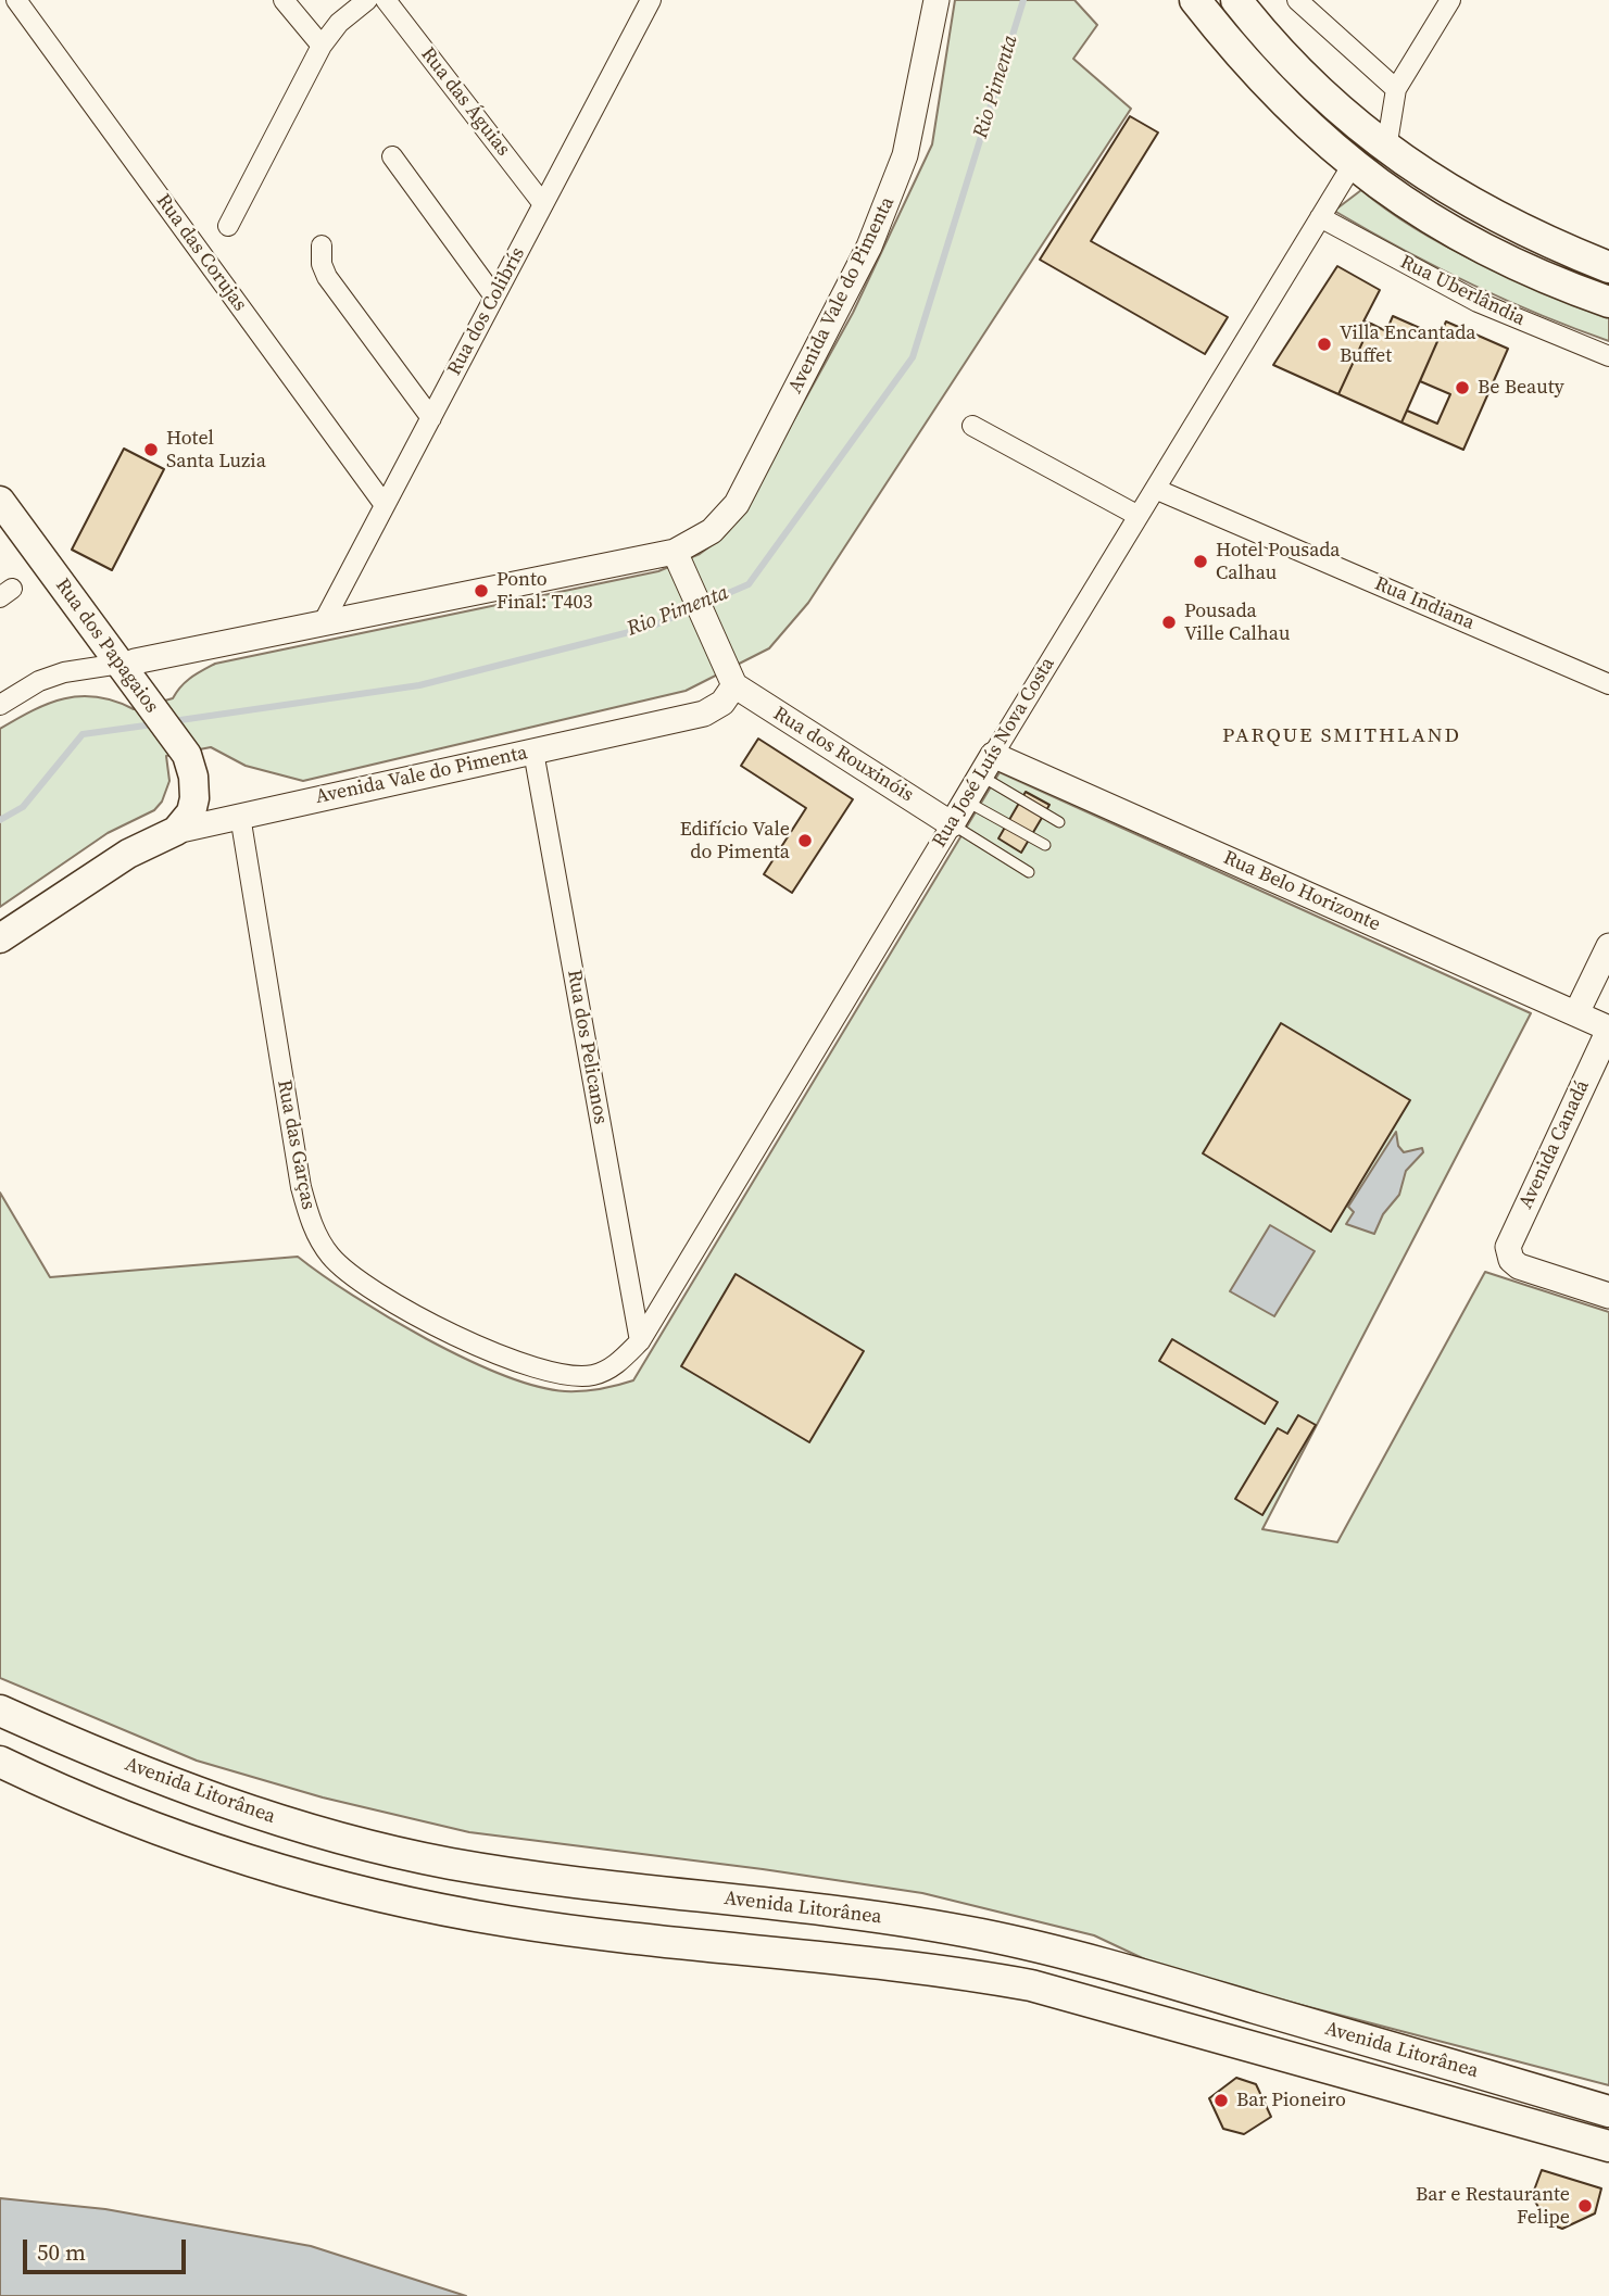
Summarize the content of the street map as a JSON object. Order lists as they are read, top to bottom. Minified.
{"streets":{"main road":["Rua dos Papagaios","Avenida Litorânea"],"street":["Rua das Águias","Rua das Corujas","Rua Uberlândia","Avenida Vale do Pimenta","Rua dos Colibrís","Rua Indiana","Rua José Luís Nova Costa","Rua dos Rouxinóis","Rua Belo Horizonte","Rua dos Pelicanos","Rua das Garças","Avenida Canadá"]},"crossings":[["Rua das Águias","Rua dos Colibrís"],["Rua das Corujas","Rua dos Colibrís"],["Rua Uberlândia","Rua José Luís Nova Costa"],["Avenida Vale do Pimenta","Rua dos Colibrís"],["Avenida Vale do Pimenta","Rua dos Papagaios"],["Avenida Vale do Pimenta","Rua dos Rouxinóis"],["Avenida Vale do Pimenta","Rua dos Pelicanos"],["Avenida Vale do Pimenta","Rua das Garças"],["Rua Indiana","Rua José Luís Nova Costa"],["Rua José Luís Nova Costa","Rua dos Rouxinóis"],["Rua José Luís Nova Costa","Rua Belo Horizonte"],["Rua José Luís Nova Costa","Rua dos Pelicanos"],["Rua José Luís Nova Costa","Rua das Garças"],["Rua Belo Horizonte","Avenida Canadá"],["Rua dos Pelicanos","Rua das Garças"]],"districts":["PARQUE SMITHLAND"],"water":["Rio Pimenta"],"places":["Villa Encantada Buffet","Be Beauty","Hotel Santa Luzia","Hotel Pousada Calhau","Ponto Final: T403","Pousada Ville Calhau","Edifício Vale do Pimenta","Bar Pioneiro","Bar e Restaurante Felipe"],"scale_bar":"50 m"}
